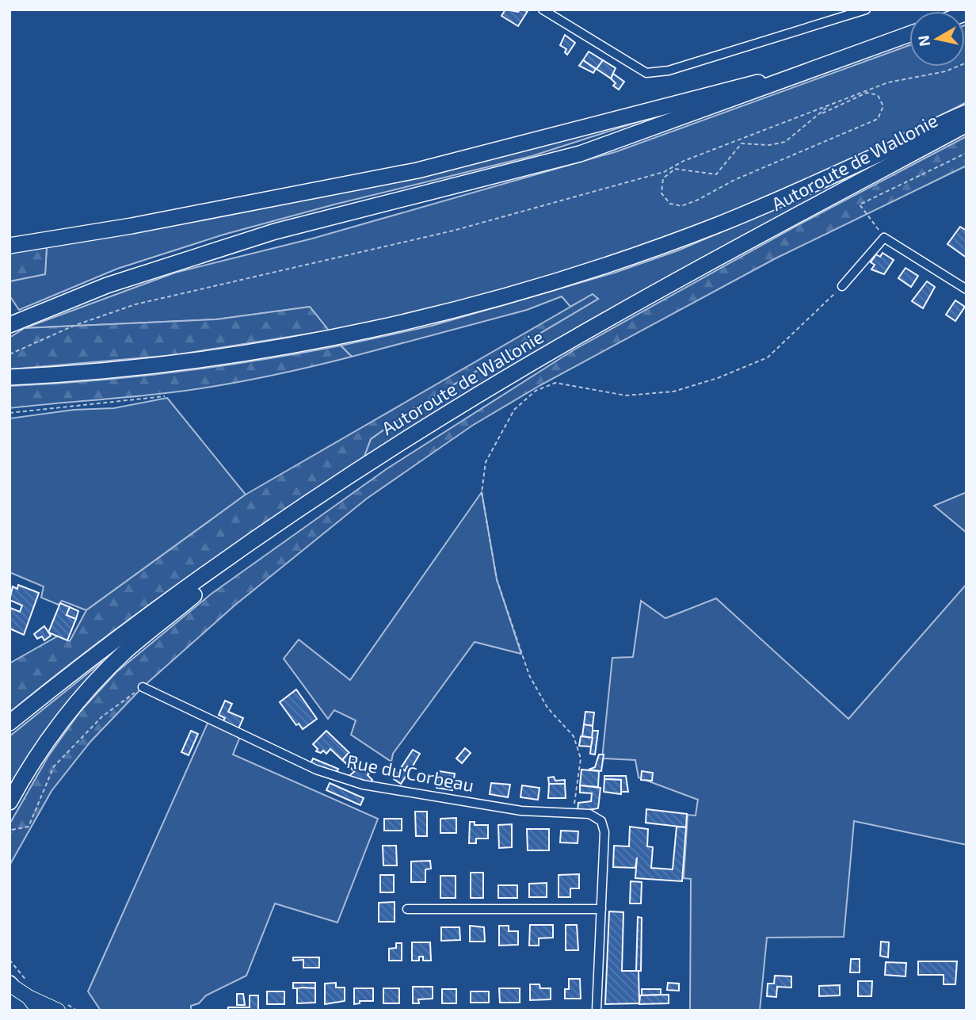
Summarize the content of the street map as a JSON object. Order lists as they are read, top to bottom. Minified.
{"streets":{"highway":["Autoroute de Wallonie"],"street":["Rue du Corbeau"]},"north":"left"}
